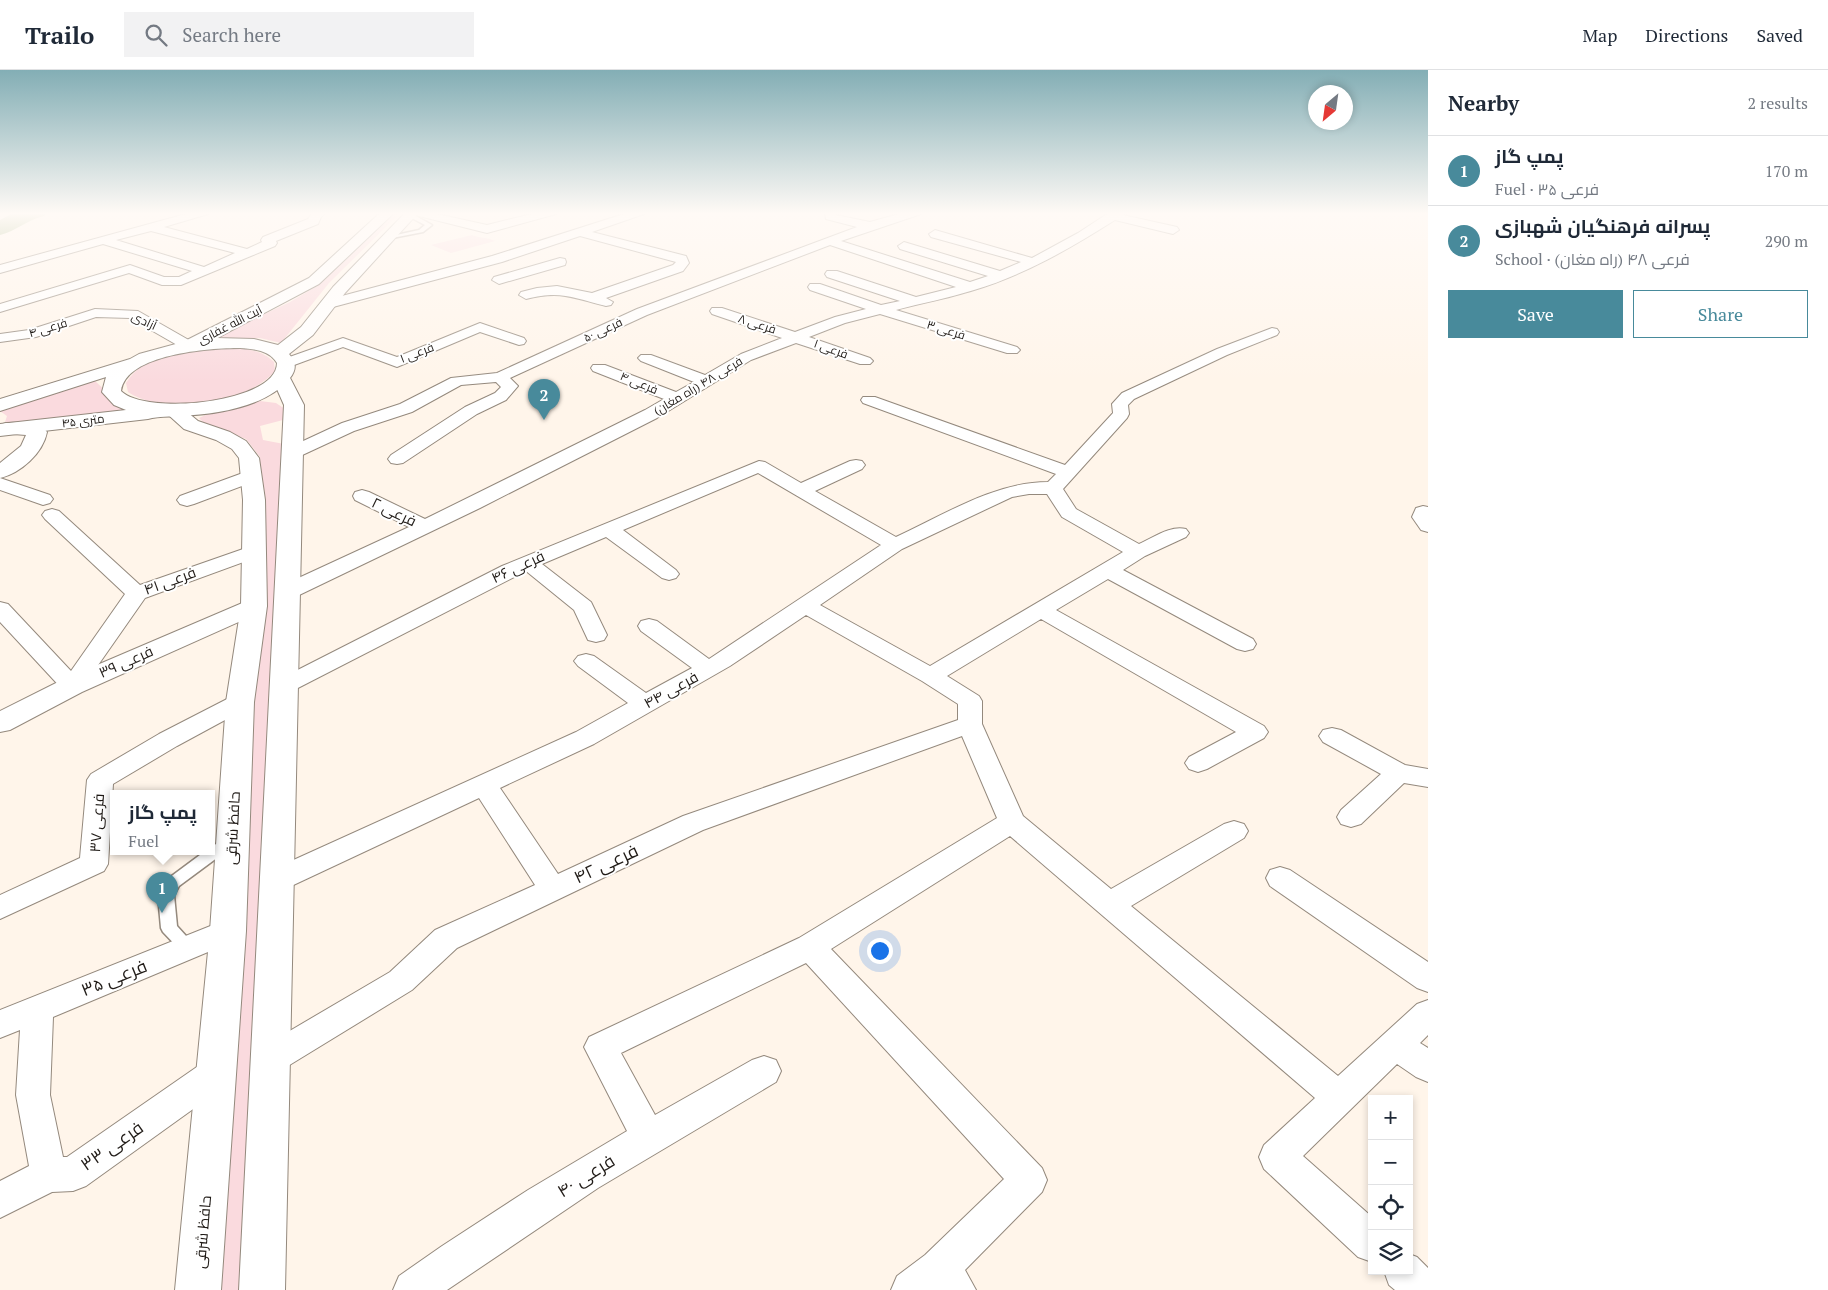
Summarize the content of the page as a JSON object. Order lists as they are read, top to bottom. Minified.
{"streets":{"main road":["آیت الله غفاری","۴۵ متری","فرعی ۳۹","حافظ شرقی"],"street":["آزادی","فرعی ۸","فرعی ۴","فرعی ۵۰","فرعی ۳","فرعی ۱","فرعی ۴۸ (راه مغان)","فرعی ۲","فرعی ۴۶","فرعی ۴۱","فرعی ۴۴","فرعی ۳۷","فرعی ۴۲","فرعی ۳۵","فرعی ۳۳","فرعی ۴۰"]},"crossings":[["آزادی","آیت الله غفاری"],["آزادی","فرعی ۴"],["فرعی ۸","فرعی ۱"],["فرعی ۸","فرعی ۴۸ (راه مغان)"],["فرعی ۴","فرعی ۴۸ (راه مغان)"],["فرعی ۳","فرعی ۴۸ (راه مغان)"],["فرعی ۱","فرعی ۴۸ (راه مغان)"],["فرعی ۴۸ (راه مغان)","فرعی ۲"],["۴۵ متری","حافظ شرقی"],["فرعی ۴۱","فرعی ۳۹"],["فرعی ۴۱","حافظ شرقی"],["فرعی ۳۹","حافظ شرقی"],["فرعی ۳۷","حافظ شرقی"],["حافظ شرقی","فرعی ۳۵"],["حافظ شرقی","فرعی ۳۳"]],"north":"bottom left","page":{"header":"Trailo","search":"Search here","nav":["Map","Directions","Saved"],"heading":["Nearby","2 results"],"list":[{"mark":"1","name":"پمپ گاز","note":"Fuel · فرعی ۳۵","value":"170 m"},{"mark":"2","name":"پسرانه فرهنگیان شهبازی","note":"School · فرعی ۴۸ (راه مغان)","value":"290 m"}],"buttons":["Save","Share"],"pins":["2","1"],"popup":["پمپ گاز","Fuel"],"map_buttons":["+","−"]}}
